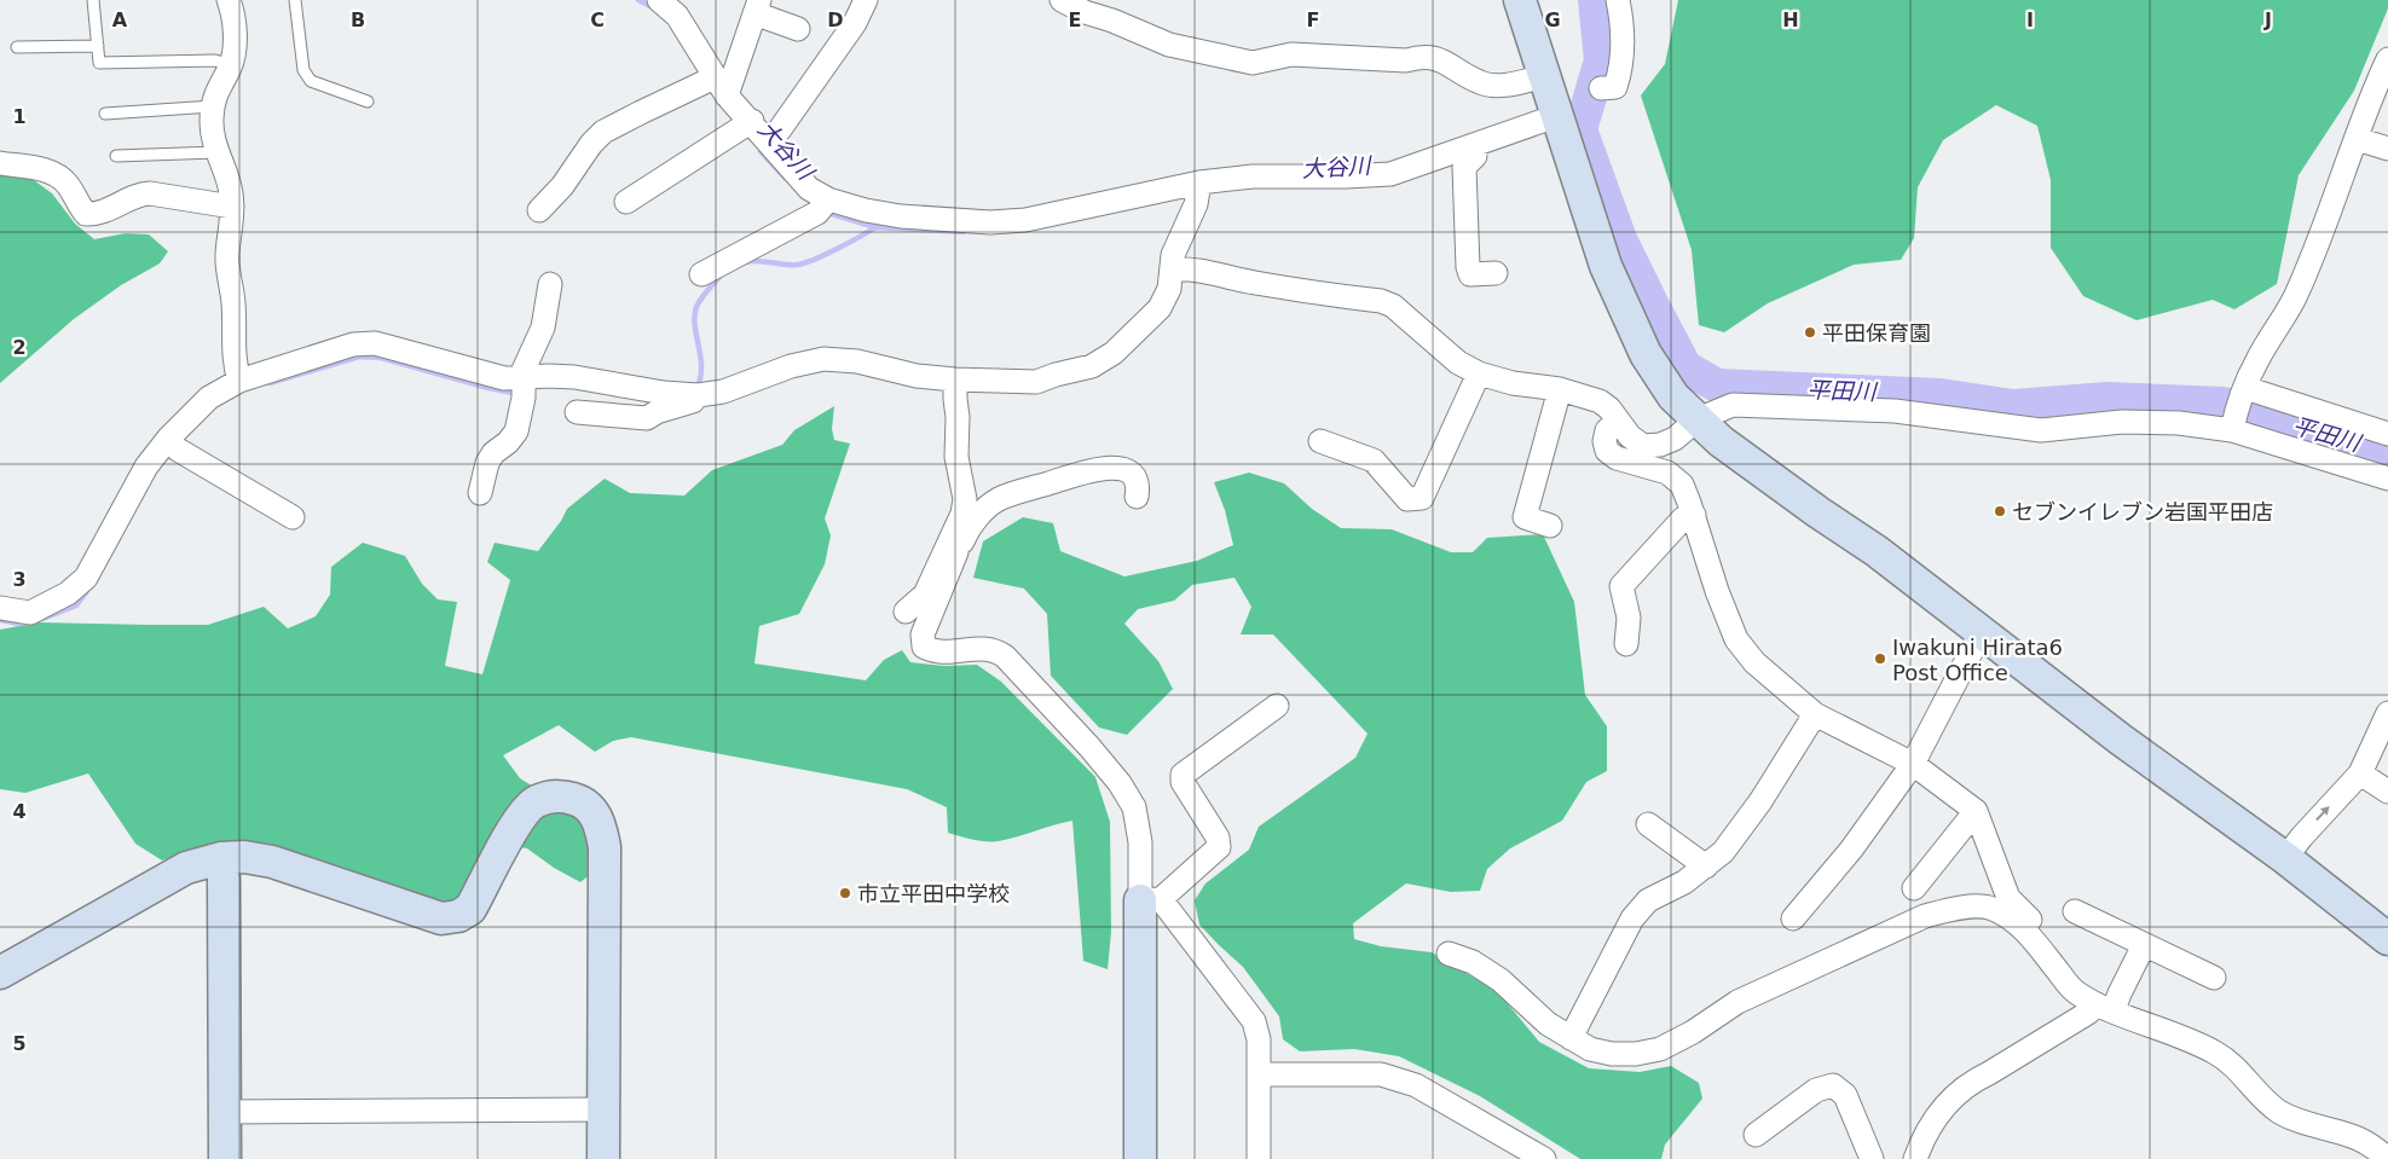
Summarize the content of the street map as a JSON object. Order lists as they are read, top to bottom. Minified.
{"water":["大谷川","平田川"],"places":["平田保育園","セブンイレブン岩国平田店","Iwakuni Hirata6 Post Office","市立平田中学校"],"grid":{"columns":["A","B","C","D","E","F","G","H","I","J"],"rows":["1","2","3","4","5"]}}
